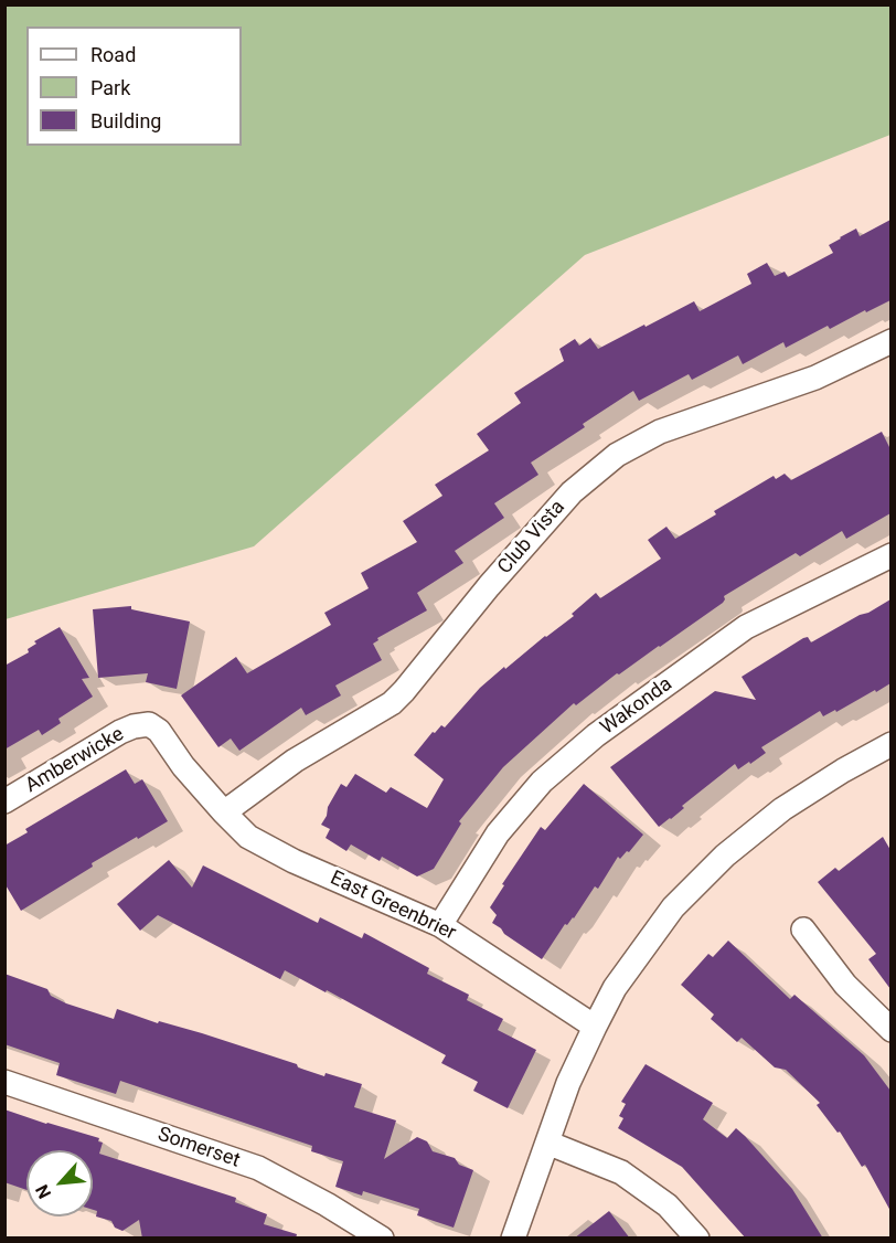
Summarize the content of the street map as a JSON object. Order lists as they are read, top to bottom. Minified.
{"streets":{"street":["Club Vista","Wakonda","Amberwicke","East Greenbrier","Somerset"]},"crossings":[["Club Vista","Amberwicke"],["Club Vista","East Greenbrier"],["Wakonda","East Greenbrier"],["Amberwicke","East Greenbrier"]],"legend":["Road","Park","Building"],"north":"bottom left"}
